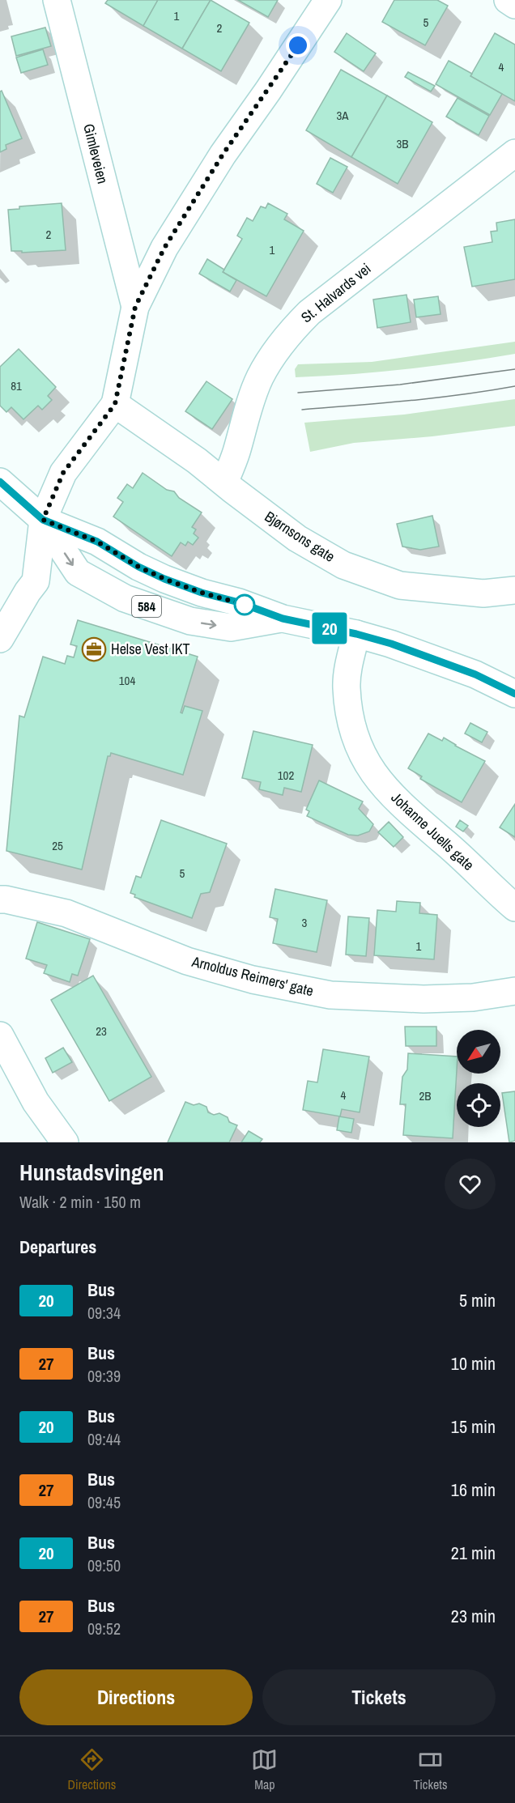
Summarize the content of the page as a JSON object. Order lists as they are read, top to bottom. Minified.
{"streets":{"street":["Gimleveien","St. Halvards vei","Bjørnsons gate","584","Johanne Juells gate","Arnoldus Reimers' gate"]},"crossings":[["St. Halvards vei","Bjørnsons gate"],["584","Johanne Juells gate"]],"places":{"office":["Helse Vest IKT"]},"lines":["bus line 20"],"house_numbers":["1","5","2","4","3A","3B","2","1","81","104","102","25","5","3","1","23","4","2B"],"north":"bottom left","page":{"on_map":"20","heading":[["Hunstadsvingen","Walk · 2 min · 150 m"],"Departures"],"list":[{"mark":"20","name":"Bus","note":"09:34","value":"5 min"},{"mark":"27","name":"Bus","note":"09:39","value":"10 min"},{"mark":"20","name":"Bus","note":"09:44","value":"15 min"},{"mark":"27","name":"Bus","note":"09:45","value":"16 min"},{"mark":"20","name":"Bus","note":"09:50","value":"21 min"},{"mark":"27","name":"Bus","note":"09:52","value":"23 min"}],"buttons":["Directions","Tickets"],"tabs":["Directions","Map","Tickets"]}}
